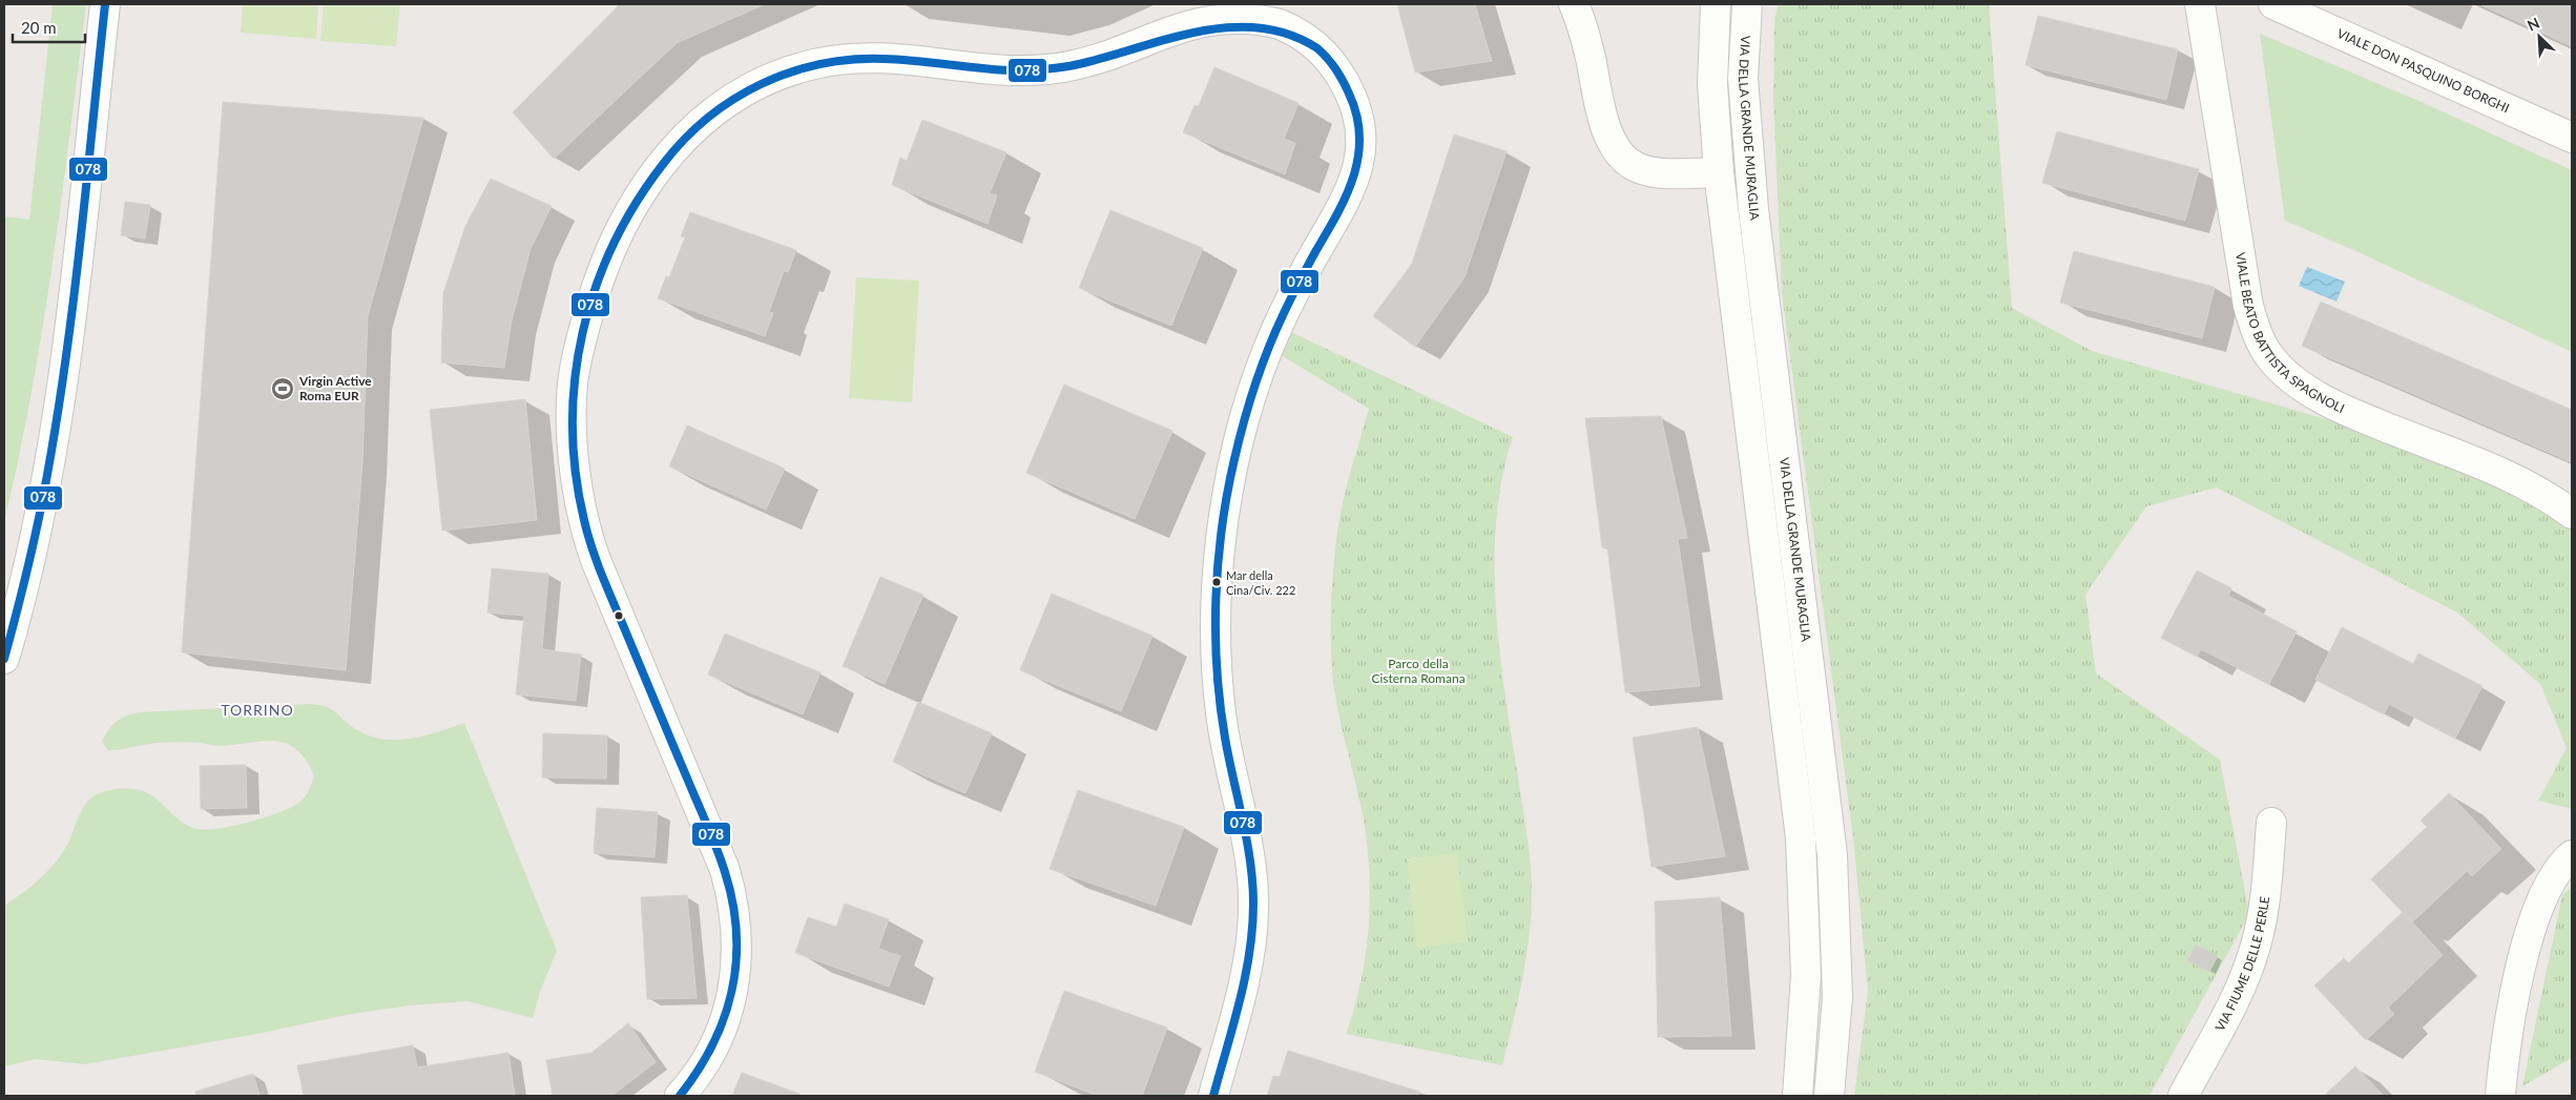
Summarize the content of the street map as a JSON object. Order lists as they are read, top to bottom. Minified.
{"streets":{"street":["VIALE DON PASQUINO BORGHI","VIA DELLA GRANDE MURAGLIA","VIALE BEATO BATTISTA SPAGNOLI","VIA FIUME DELLE PERLE"]},"districts":["TORRINO"],"parks":["Parco della Cisterna Romana"],"places":{"sports":["Virgin Active Roma EUR"],"other":["Mar della Cina/Civ. 222"]},"lines":["transit line 078"],"scale_bar":"20 m","north":"top left"}
